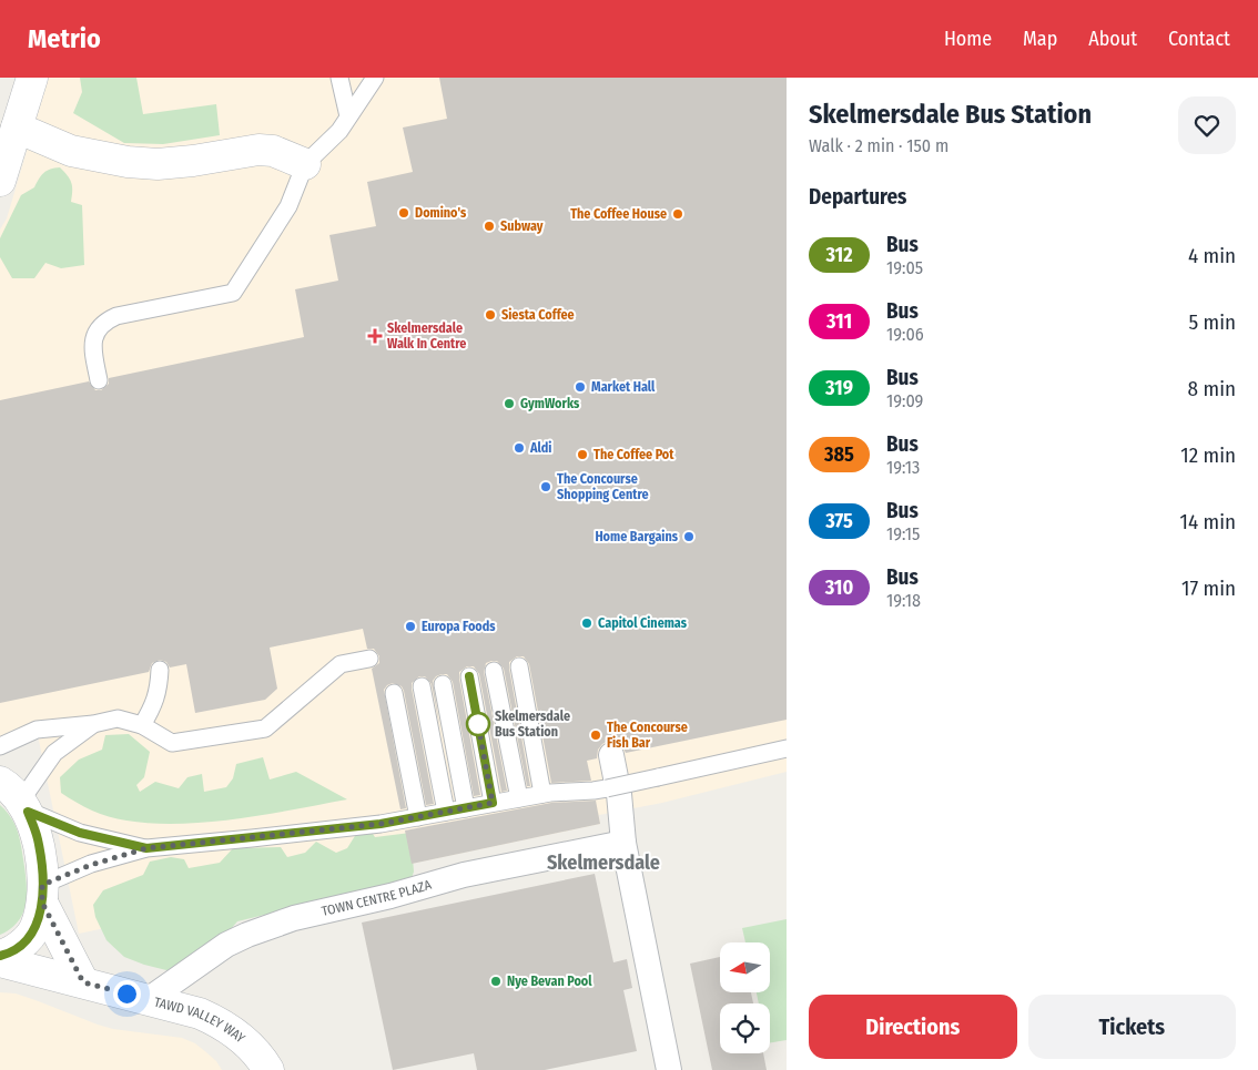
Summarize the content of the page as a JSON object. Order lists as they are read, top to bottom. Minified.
{"streets":{"street":["TOWN CENTRE PLAZA","TAWD VALLEY WAY"]},"crossings":[["TOWN CENTRE PLAZA","TAWD VALLEY WAY"]],"districts":["Skelmersdale"],"places":{"other":["Domino's","The Coffee House","Subway","Siesta Coffee","Market Hall","GymWorks","Aldi","The Coffee Pot","The Concourse Shopping Centre","Home Bargains","Capitol Cinemas","Europa Foods","Skelmersdale Bus Station","The Concourse Fish Bar","Nye Bevan Pool"],"health":["Skelmersdale Walk In Centre"]},"lines":["bus line 312"],"north":"left","page":{"header":"Metrio","nav":["Home","Map","About","Contact"],"heading":[["Skelmersdale Bus Station","Walk · 2 min · 150 m"],"Departures"],"list":[{"mark":"312","name":"Bus","note":"19:05","value":"4 min"},{"mark":"311","name":"Bus","note":"19:06","value":"5 min"},{"mark":"319","name":"Bus","note":"19:09","value":"8 min"},{"mark":"385","name":"Bus","note":"19:13","value":"12 min"},{"mark":"375","name":"Bus","note":"19:15","value":"14 min"},{"mark":"310","name":"Bus","note":"19:18","value":"17 min"}],"buttons":["Directions","Tickets"]}}
